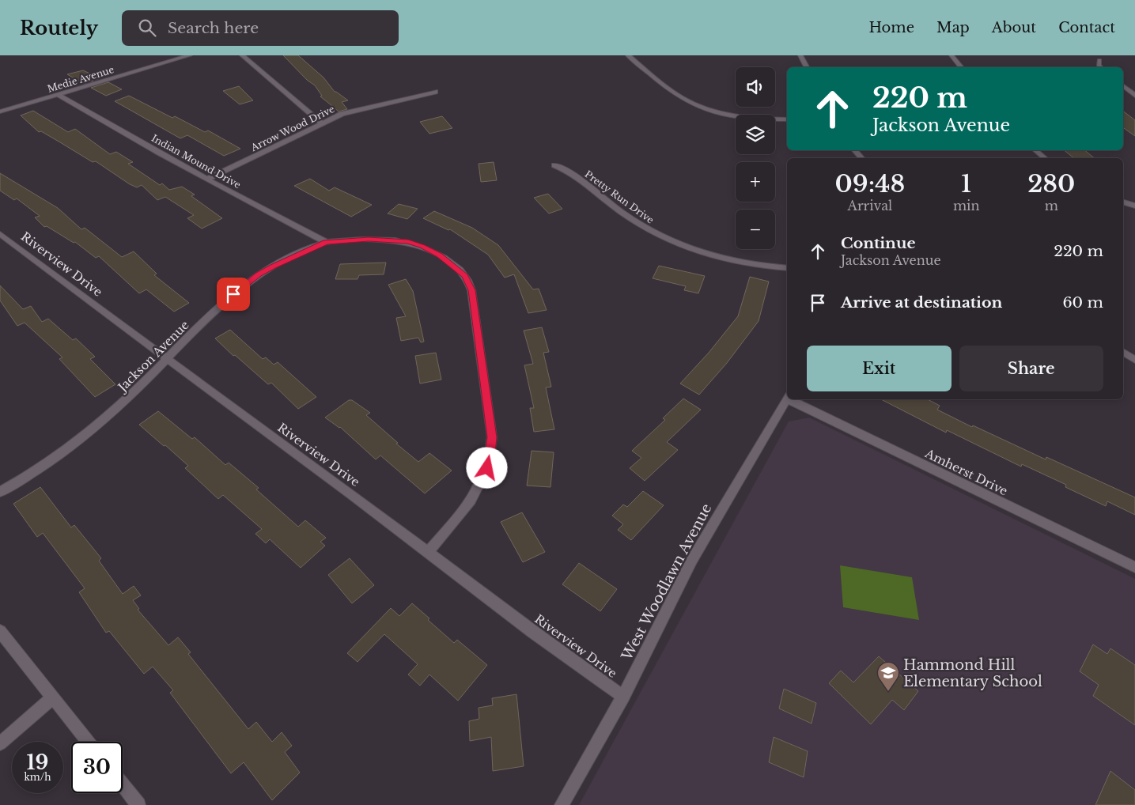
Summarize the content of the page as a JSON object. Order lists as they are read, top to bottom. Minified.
{"streets":{"street":["Medie Avenue","Arrow Wood Drive","Indian Mound Drive","Pretty Run Drive","Riverview Drive","Jackson Avenue","Amherst Drive","West Woodlawn Avenue"]},"crossings":[["Medie Avenue","Indian Mound Drive"],["Arrow Wood Drive","Indian Mound Drive"],["Indian Mound Drive","Jackson Avenue"],["Riverview Drive","Jackson Avenue"],["Riverview Drive","West Woodlawn Avenue"]],"places":{"school or university":["Hammond Hill Elementary School"]},"page":{"header":"Routely","search":"Search here","nav":["Home","Map","About","Contact"],"map_buttons":["+","−"],"turn":["220 m","Jackson Avenue"],"eta":["09:48","Arrival","1","min","280","m"],"list":[{"name":"Continue","note":"Jackson Avenue","value":"220 m"},{"name":"Arrive at destination","value":"60 m"}],"buttons":["Exit","Share"],"speed":"19 km/h","limit":"30"}}
